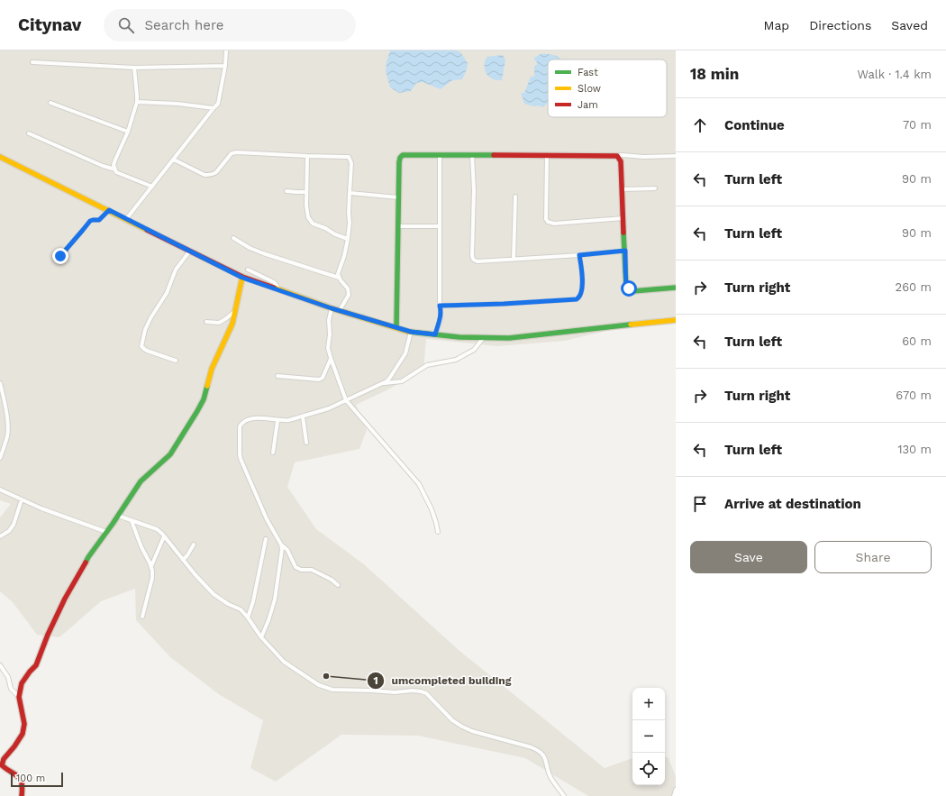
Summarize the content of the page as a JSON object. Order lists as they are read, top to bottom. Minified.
{"places":["umcompleted building"],"legend":["Fast","Slow","Jam"],"scale_bar":"100 m","page":{"header":"Citynav","search":"Search here","nav":["Map","Directions","Saved"],"heading":["18 min","Walk · 1.4 km"],"list":[["Continue","70 m"],["Turn left","90 m"],["Turn left","90 m"],["Turn right","260 m"],["Turn left","60 m"],["Turn right","670 m"],["Turn left","130 m"],"Arrive at destination"],"buttons":["Save","Share"],"map_buttons":["+","−"],"scale":"100 m"}}
